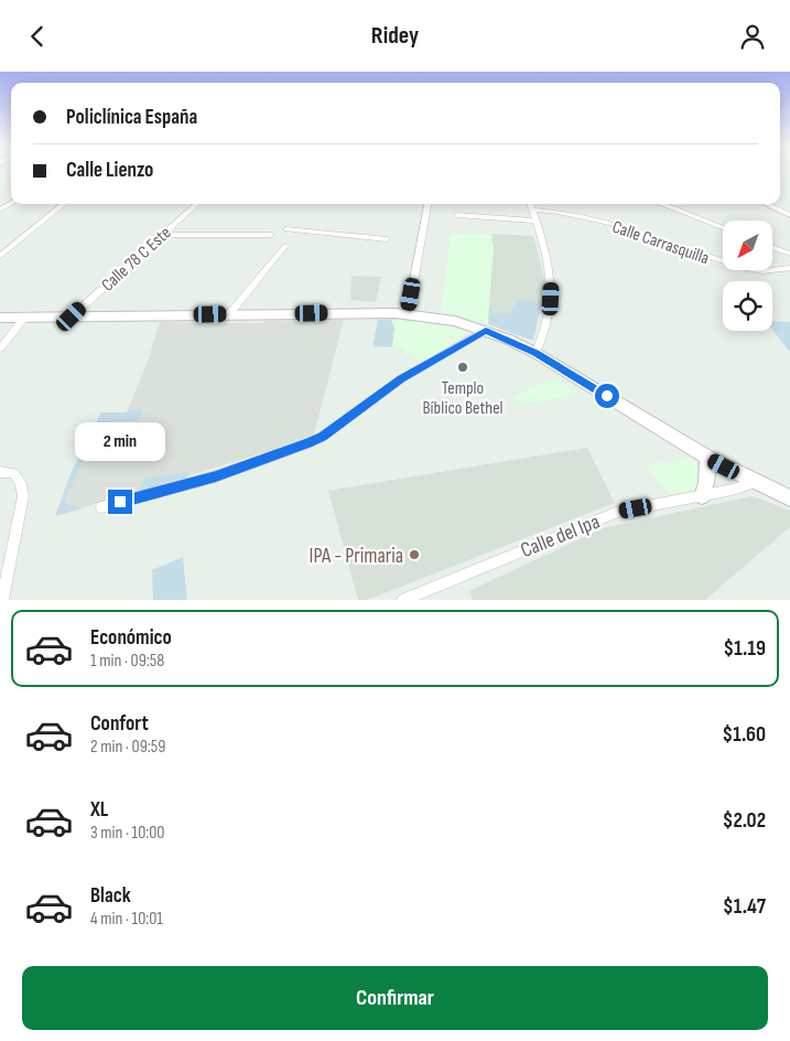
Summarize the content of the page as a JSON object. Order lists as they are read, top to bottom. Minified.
{"streets":{"street":["Calle Carrasquilla","Calle 78 C Este","Calle del Ipa"]},"places":["Templo Bíblico Bethel","IPA - Primaria"],"north":"bottom left","page":{"header":"Ridey","banner":["Policlínica España","Calle Lienzo"],"bubble":"2 min","list":[{"name":"Económico","note":"1 min · 09:58","value":"$1.19"},{"name":"Confort","note":"2 min · 09:59","value":"$1.60"},{"name":"XL","note":"3 min · 10:00","value":"$2.02"},{"name":"Black","note":"4 min · 10:01","value":"$1.47"}],"buttons":"Confirmar"}}
